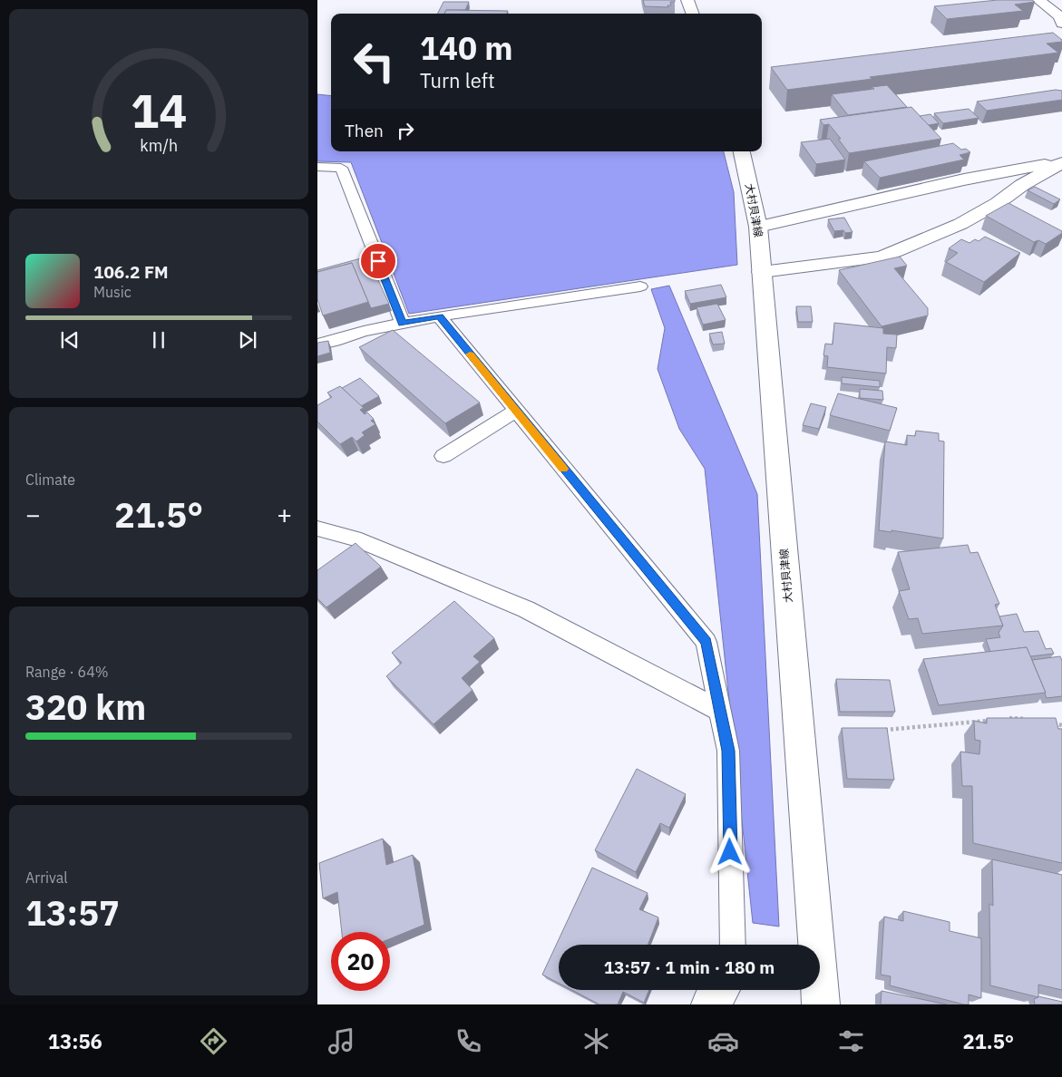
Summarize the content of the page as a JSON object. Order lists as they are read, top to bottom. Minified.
{"streets":{"main road":["大村貝津線"]},"page":{"turn":["140 m","Turn left"],"then":"Then","song":["106.2 FM","Music"],"tile":["Climate",["Range · 64%","320 km"],["Arrival","13:57"]],"heat":["−","21.5°","+"],"limit":"20","trip":"13:57 · 1 min · 180 m","tabs":["13:56","21.5°"],"gauge":["14","km/h"]}}
